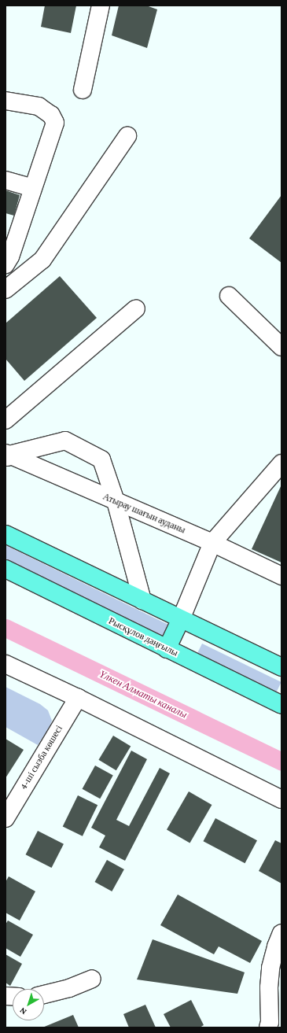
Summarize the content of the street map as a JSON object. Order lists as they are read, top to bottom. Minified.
{"streets":{"main road":["Рысқұлов даңғылы"],"street":["Атырау шағын ауданы","4-ші сызба көшесі"]},"water":["Үлкен Алматы каналы"],"north":"bottom left"}
